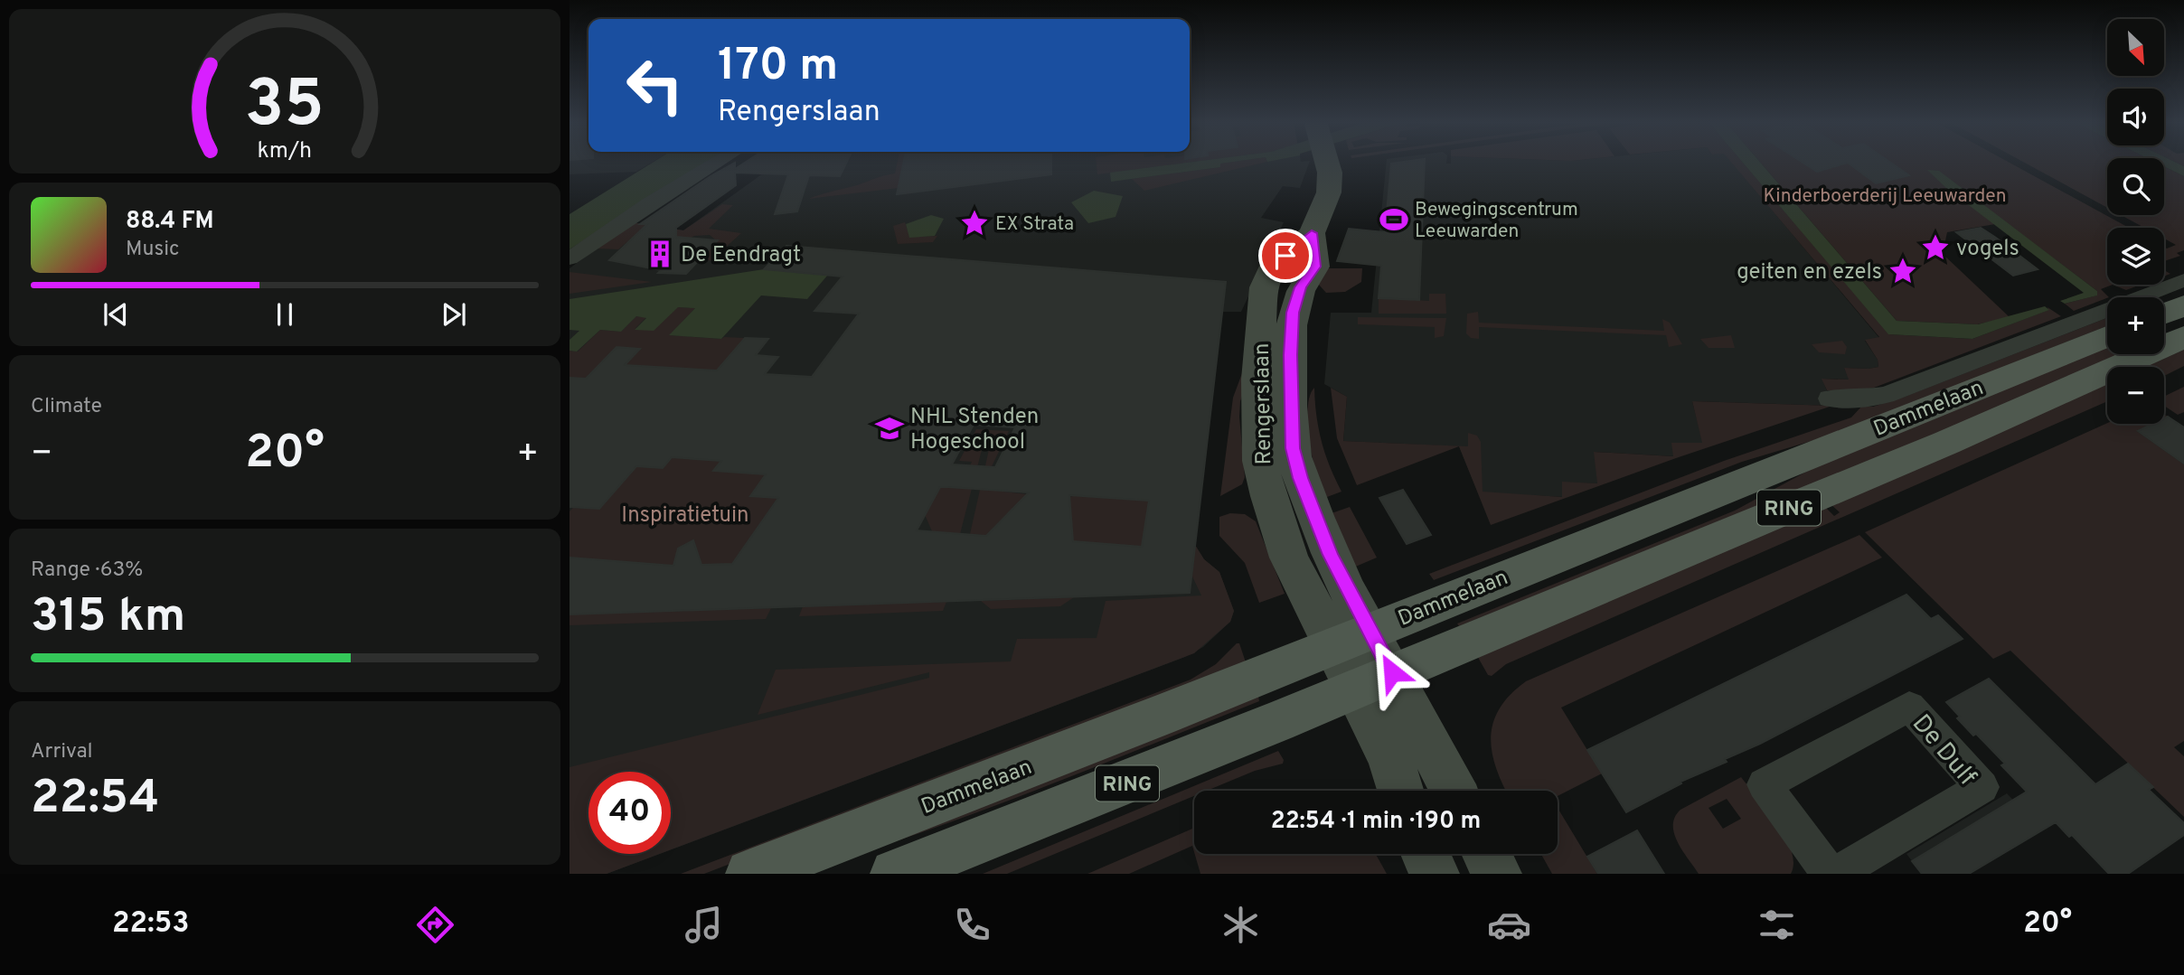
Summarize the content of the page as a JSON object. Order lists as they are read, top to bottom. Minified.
{"streets":{"main road":["Dammelaan","RING"],"street":["Rengerslaan","De Dulf"]},"crossings":[["Rengerslaan","Dammelaan"]],"parks":["Kinderboerderij Leeuwarden","Inspiratietuin"],"places":{"sports":["Bewegingscentrum Leeuwarden"],"place":["EX Strata","vogels","geiten en ezels"],"building":["De Eendragt"],"school or university":["NHL Stenden Hogeschool"]},"north":"bottom right","page":{"map_buttons":["+","−"],"turn":["170 m","Rengerslaan"],"song":["88.4 FM","Music"],"tile":["Climate",["Range · 63%","315 km"],["Arrival","22:54"]],"heat":["−","20°","+"],"limit":"40","trip":"22:54 · 1 min · 190 m","tabs":["22:53","20°"],"gauge":["35","km/h"]}}
